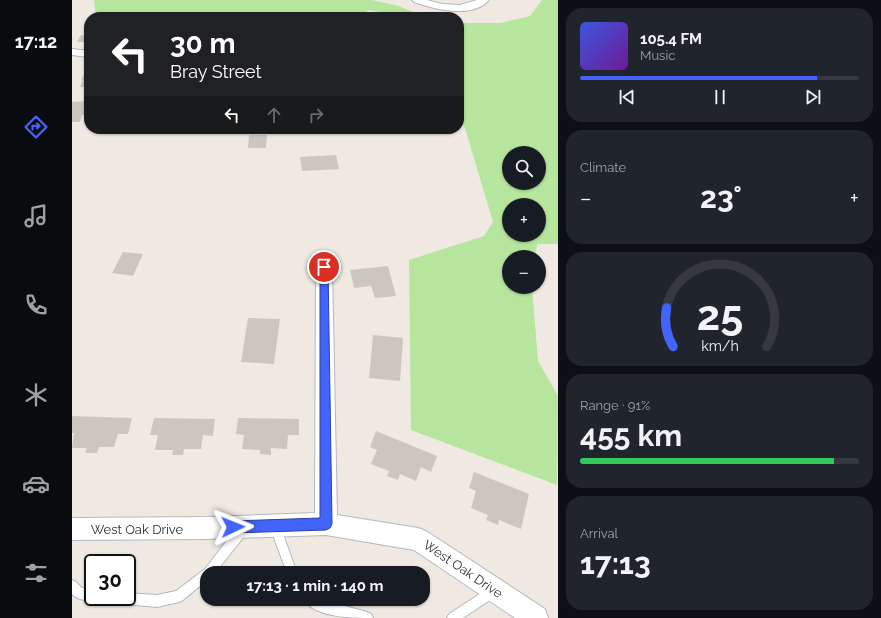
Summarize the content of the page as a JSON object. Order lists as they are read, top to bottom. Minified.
{"streets":{"street":["West Oak Drive"]},"page":{"tabs":"17:12","turn":["30 m","Bray Street"],"song":["105.4 FM","Music"],"tile":["Climate",["Range · 91%","455 km"],["Arrival","17:13"]],"map_buttons":["+","−"],"heat":["−","23°","+"],"limit":"30","trip":"17:13 · 1 min · 140 m","gauge":["25","km/h"]}}
